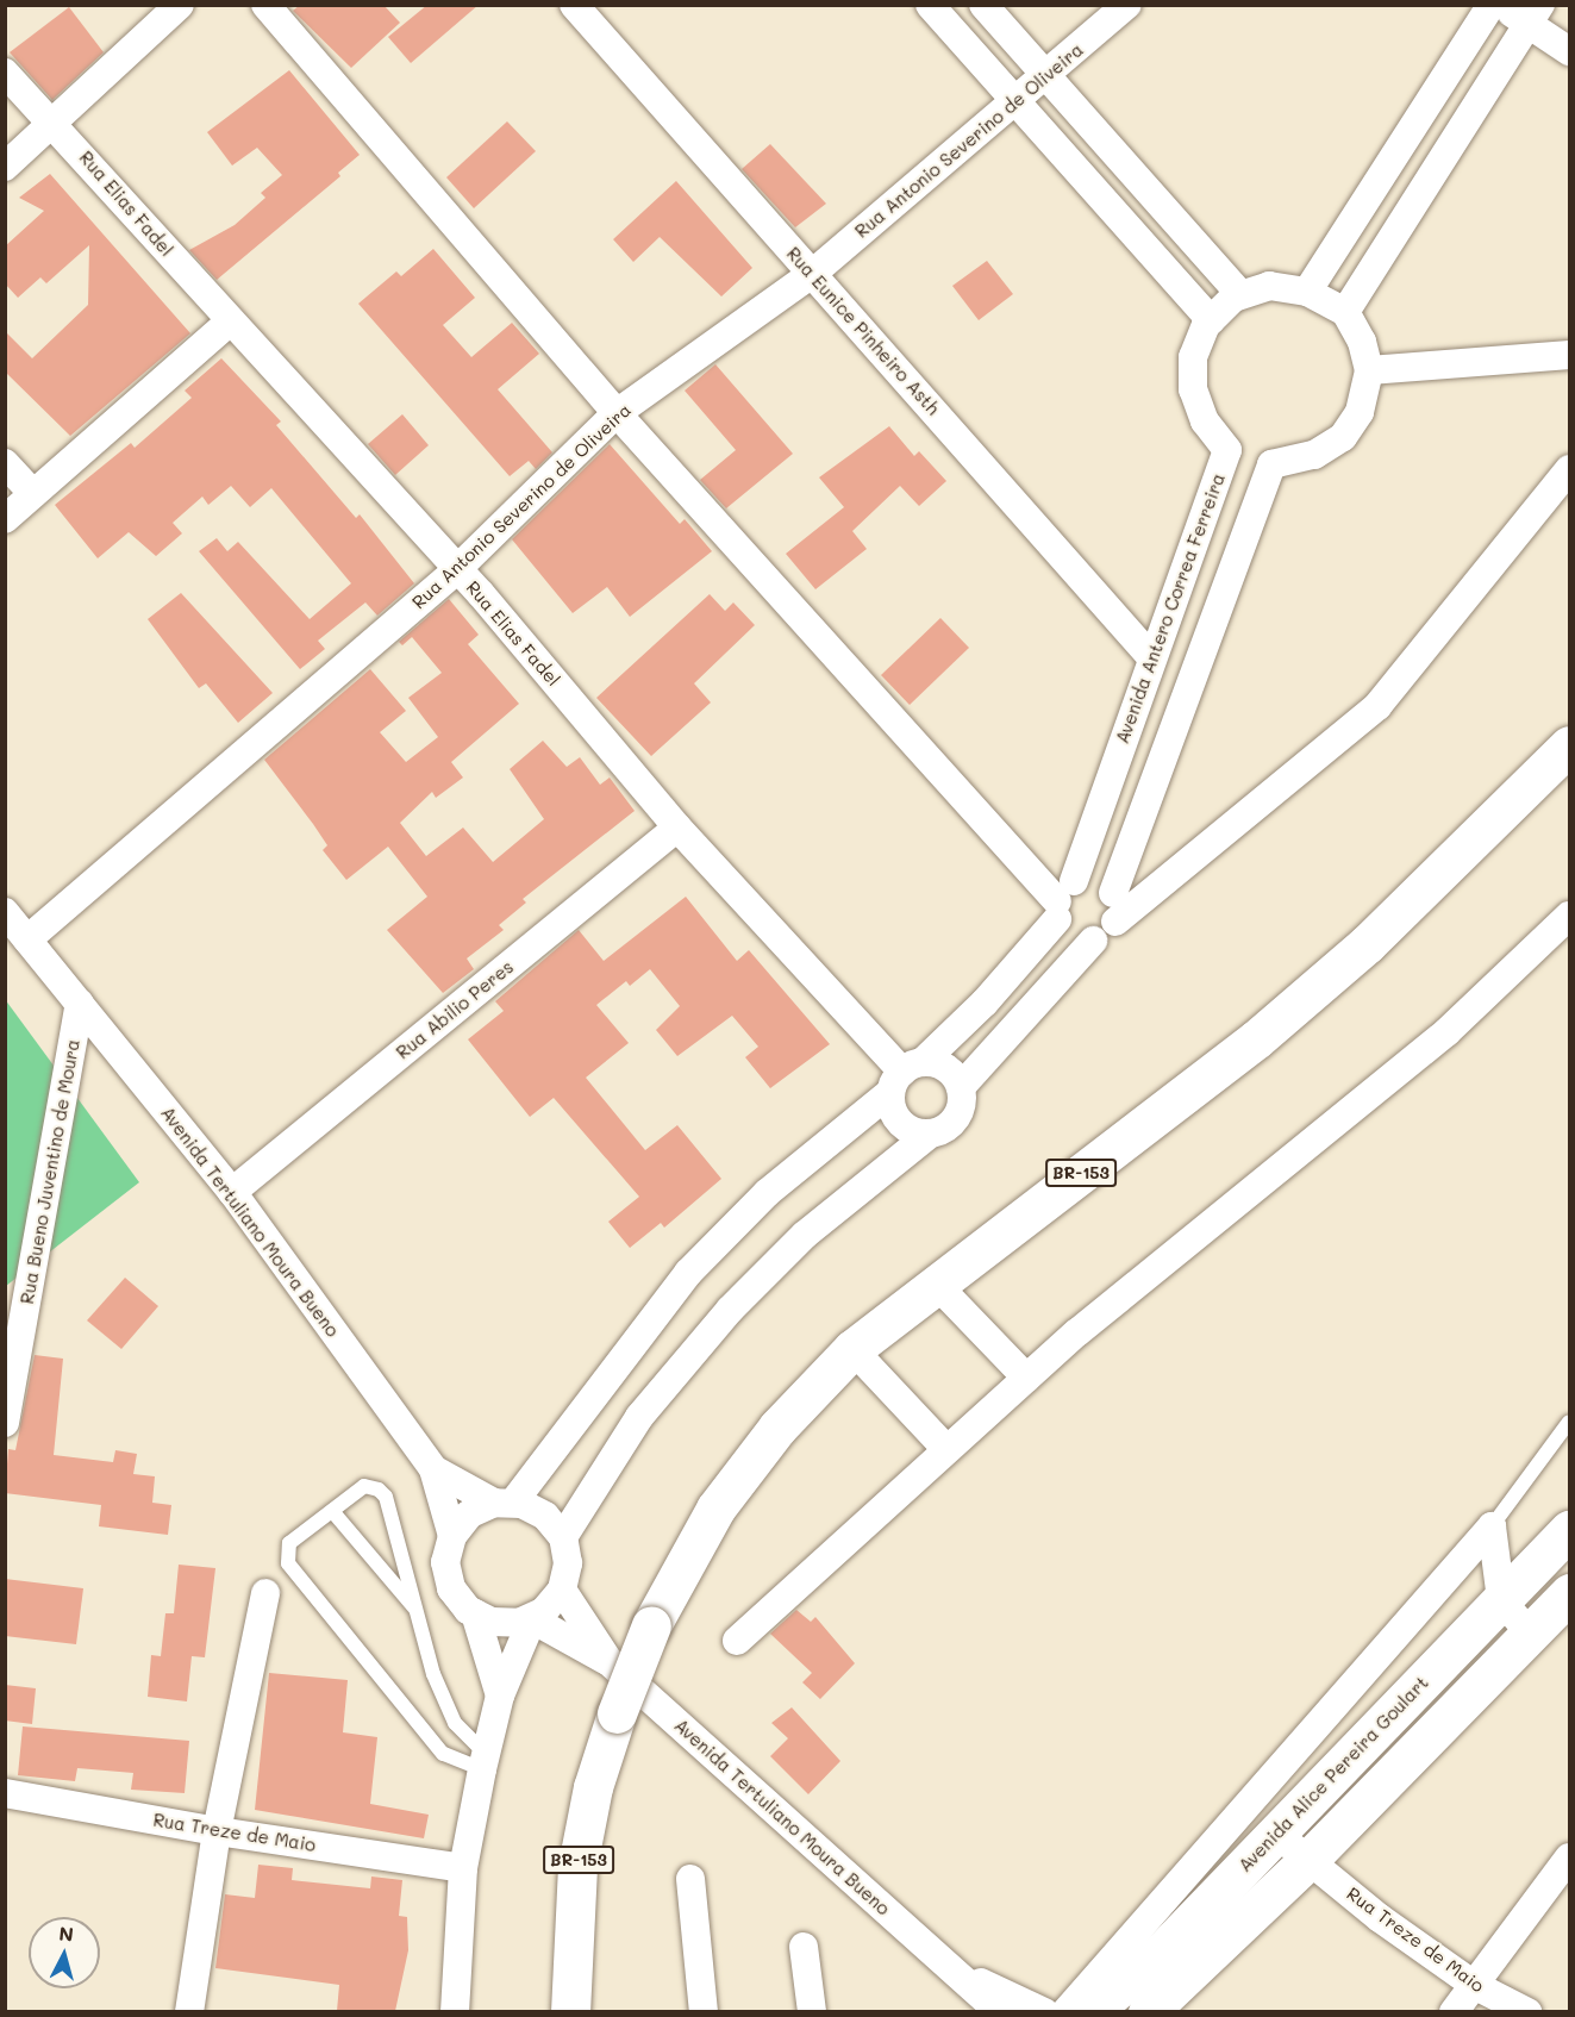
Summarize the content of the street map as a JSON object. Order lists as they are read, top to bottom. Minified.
{"streets":{"main road":["BR-153","Avenida Alice Pereira Goulart"],"street":["Rua Antonio Severino de Oliveira","Rua Elias Fadel","Rua Eunice Pinheiro Asth","Avenida Antero Correa Ferreira","Rua Abilio Peres","Rua Bueno Juventino de Moura","Avenida Tertuliano Moura Bueno","Rua Treze de Maio"]},"crossings":[["Rua Antonio Severino de Oliveira","Rua Elias Fadel"],["Rua Antonio Severino de Oliveira","Rua Eunice Pinheiro Asth"],["Rua Antonio Severino de Oliveira","Avenida Tertuliano Moura Bueno"],["Rua Elias Fadel","Rua Abilio Peres"],["Rua Eunice Pinheiro Asth","Avenida Antero Correa Ferreira"],["Rua Abilio Peres","Avenida Tertuliano Moura Bueno"],["Rua Bueno Juventino de Moura","Avenida Tertuliano Moura Bueno"],["Avenida Alice Pereira Goulart","Rua Treze de Maio"]],"north":"top"}
